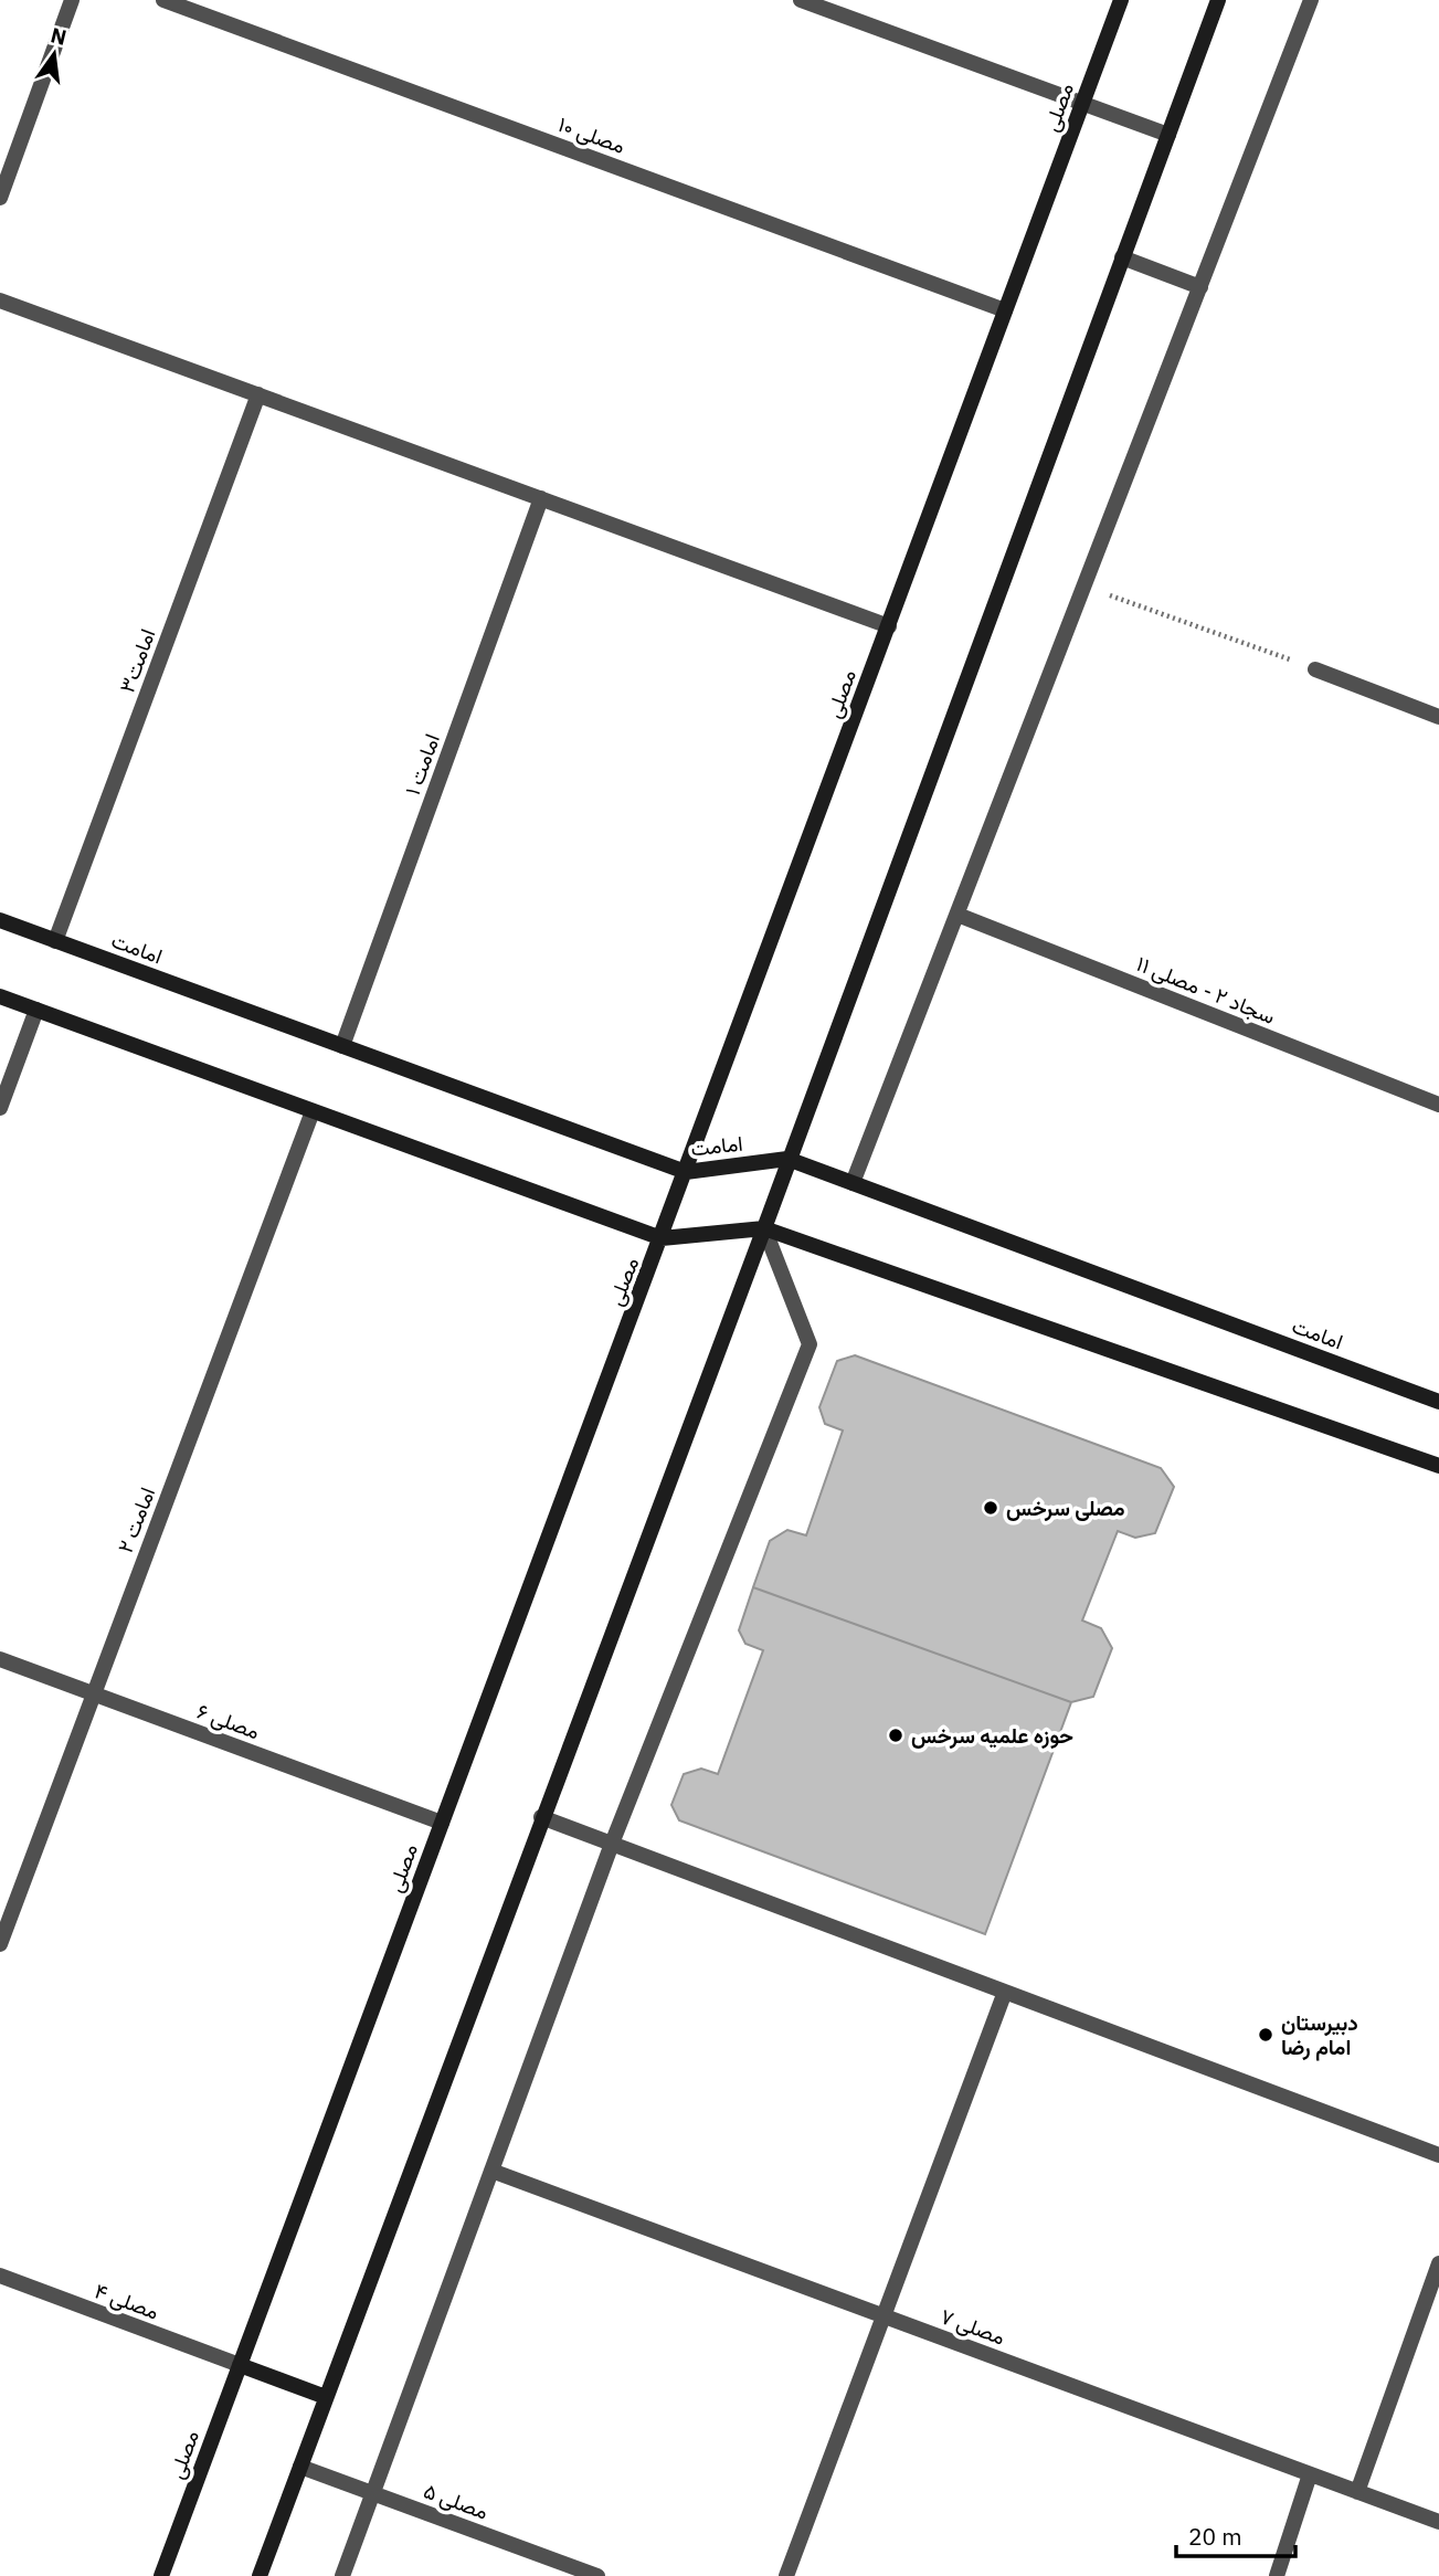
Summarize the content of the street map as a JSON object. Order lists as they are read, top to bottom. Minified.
{"streets":{"street":["مصلی","مصلی ۱۰","امامت۳","امامت ۱","امامت","سجاد ۲ - مصلی ۱۱","امامت ۲","مصلی ۶","مصلی ۴","مصلی ۷","مصلی ۵"]},"crossings":[["مصلی","مصلی ۱۰"],["مصلی","امامت"],["مصلی","مصلی ۶"],["مصلی","مصلی ۴"],["امامت۳","امامت"],["امامت ۱","امامت"],["امامت ۲","مصلی ۶"]],"places":["مصلی سرخس","حوزه علمیه سرخس","دبیرستان امام رضا"],"scale_bar":"20 m","north":"top"}
